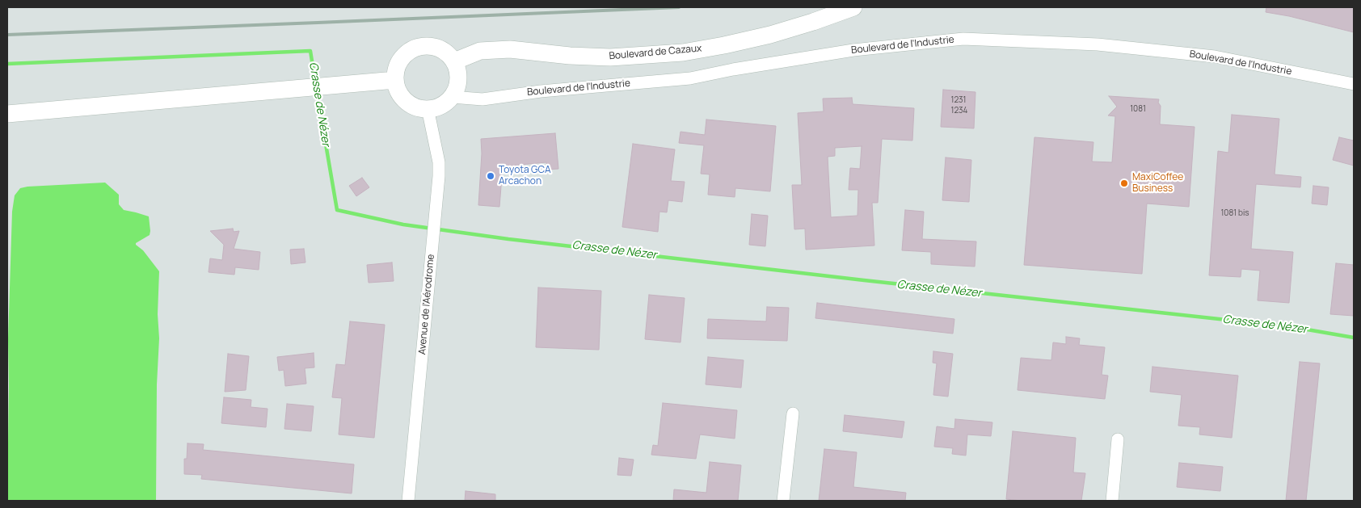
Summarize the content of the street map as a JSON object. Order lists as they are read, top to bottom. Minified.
{"streets":{"main road":["Boulevard de Cazaux"],"street":["Boulevard de l'Industrie","Avenue de l'Aérodrome"]},"crossings":[["Boulevard de l'Industrie","Boulevard de Cazaux"],["Boulevard de l'Industrie","Avenue de l'Aérodrome"],["Boulevard de Cazaux","Avenue de l'Aérodrome"]],"water":["Crasse de Nézer"],"places":["Toyota GCA Arcachon","MaxiCoffee Business"],"house_numbers":["1231","1081","1234","1081 bis"]}
